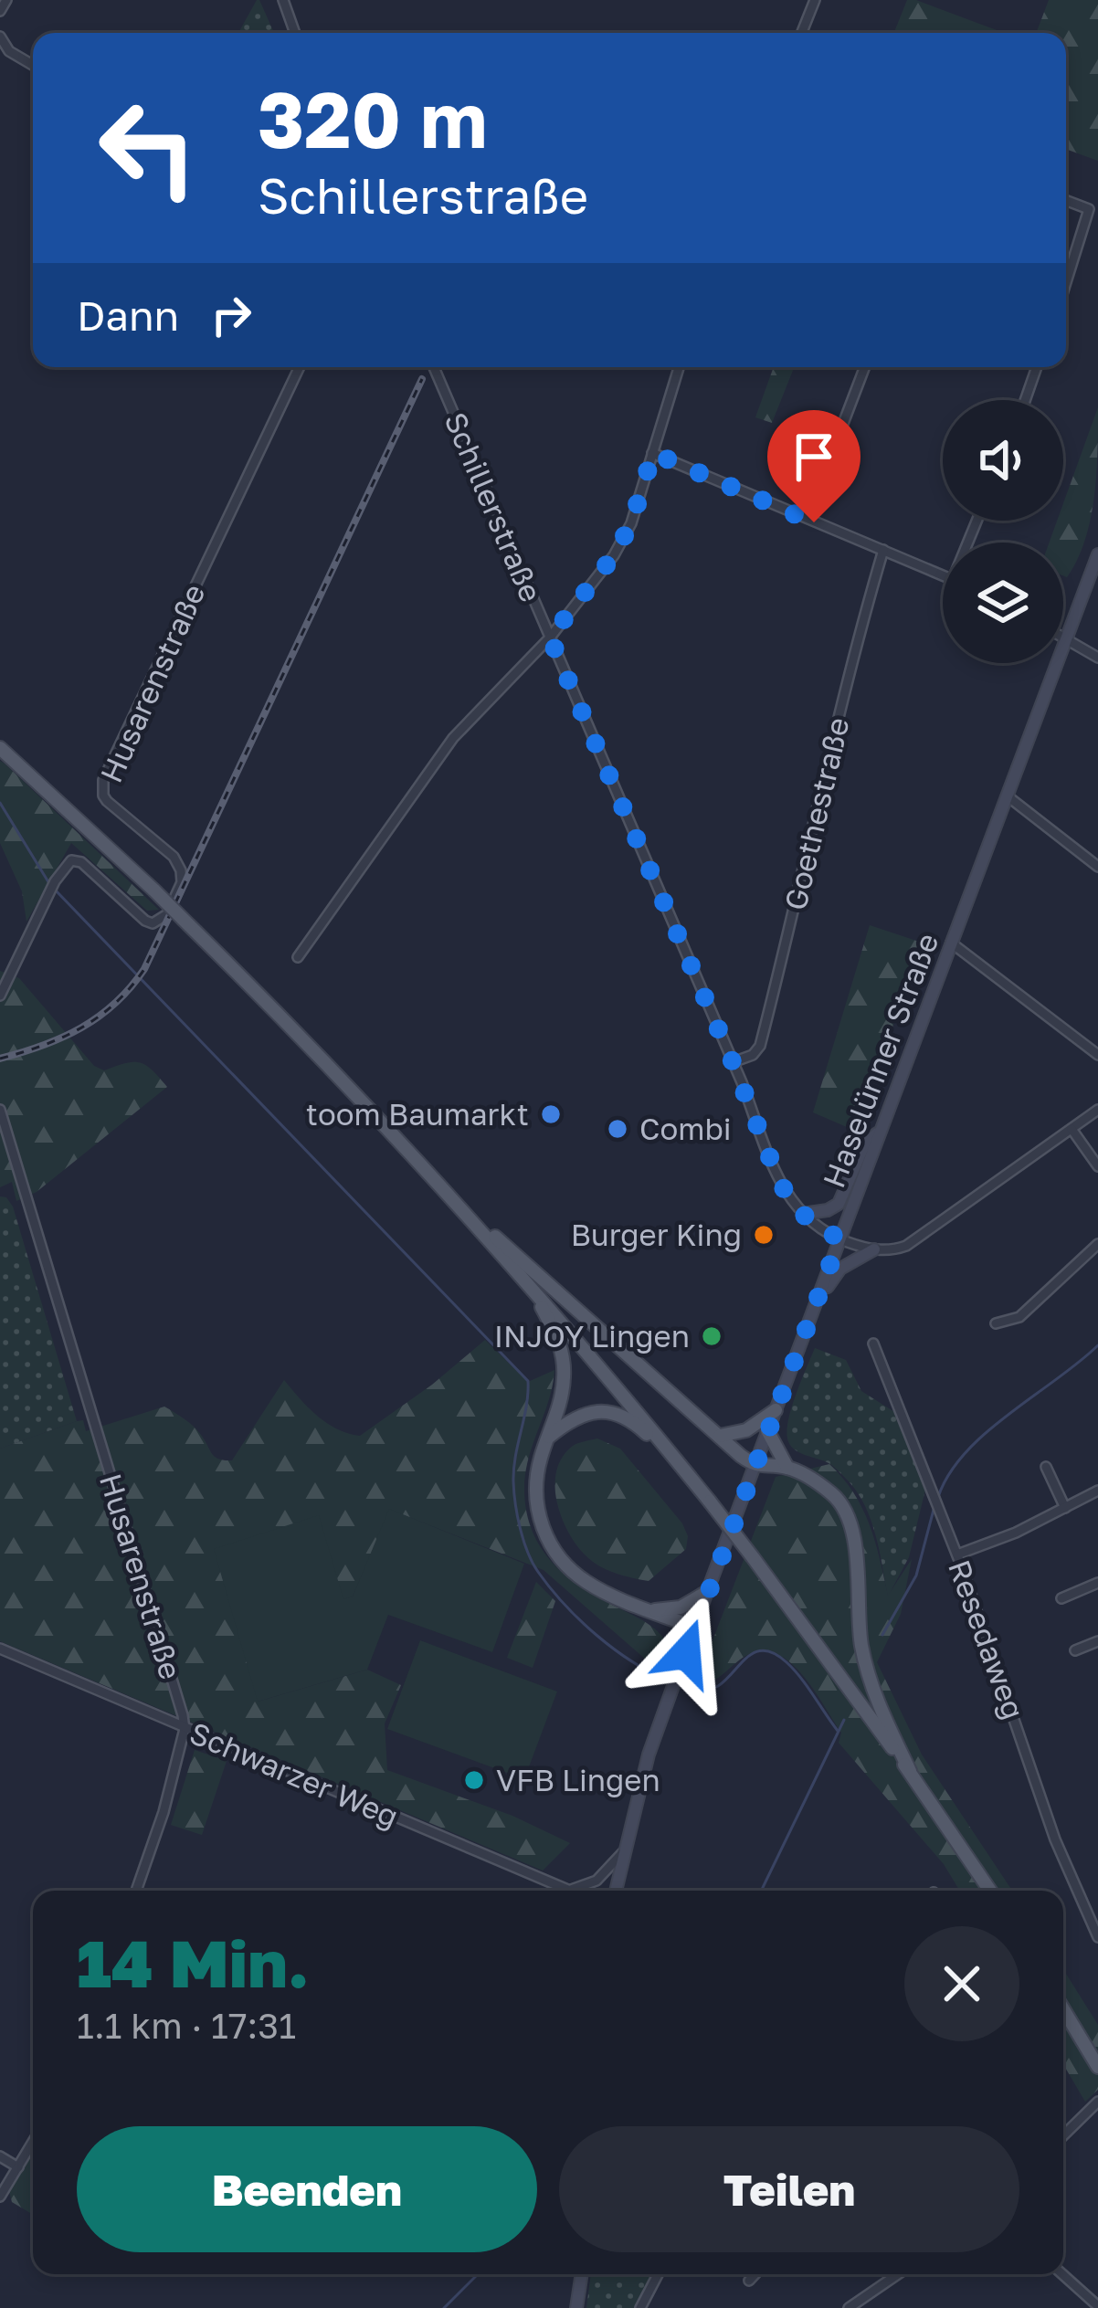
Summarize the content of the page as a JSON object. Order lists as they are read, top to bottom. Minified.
{"streets":{"street":["Schillerstraße","Husarenstraße","Goethestraße","Haselünner Straße","Resedaweg","Schwarzer Weg"]},"crossings":[["Schillerstraße","Goethestraße"],["Schillerstraße","Haselünner Straße"],["Husarenstraße","Schwarzer Weg"]],"places":["toom Baumarkt","Combi","Burger King","INJOY Lingen","VFB Lingen"],"page":{"turn":["320 m","Schillerstraße"],"then":"Dann","heading":["14 Min.","1.1 km · 17:31"],"buttons":["Beenden","Teilen"]}}
